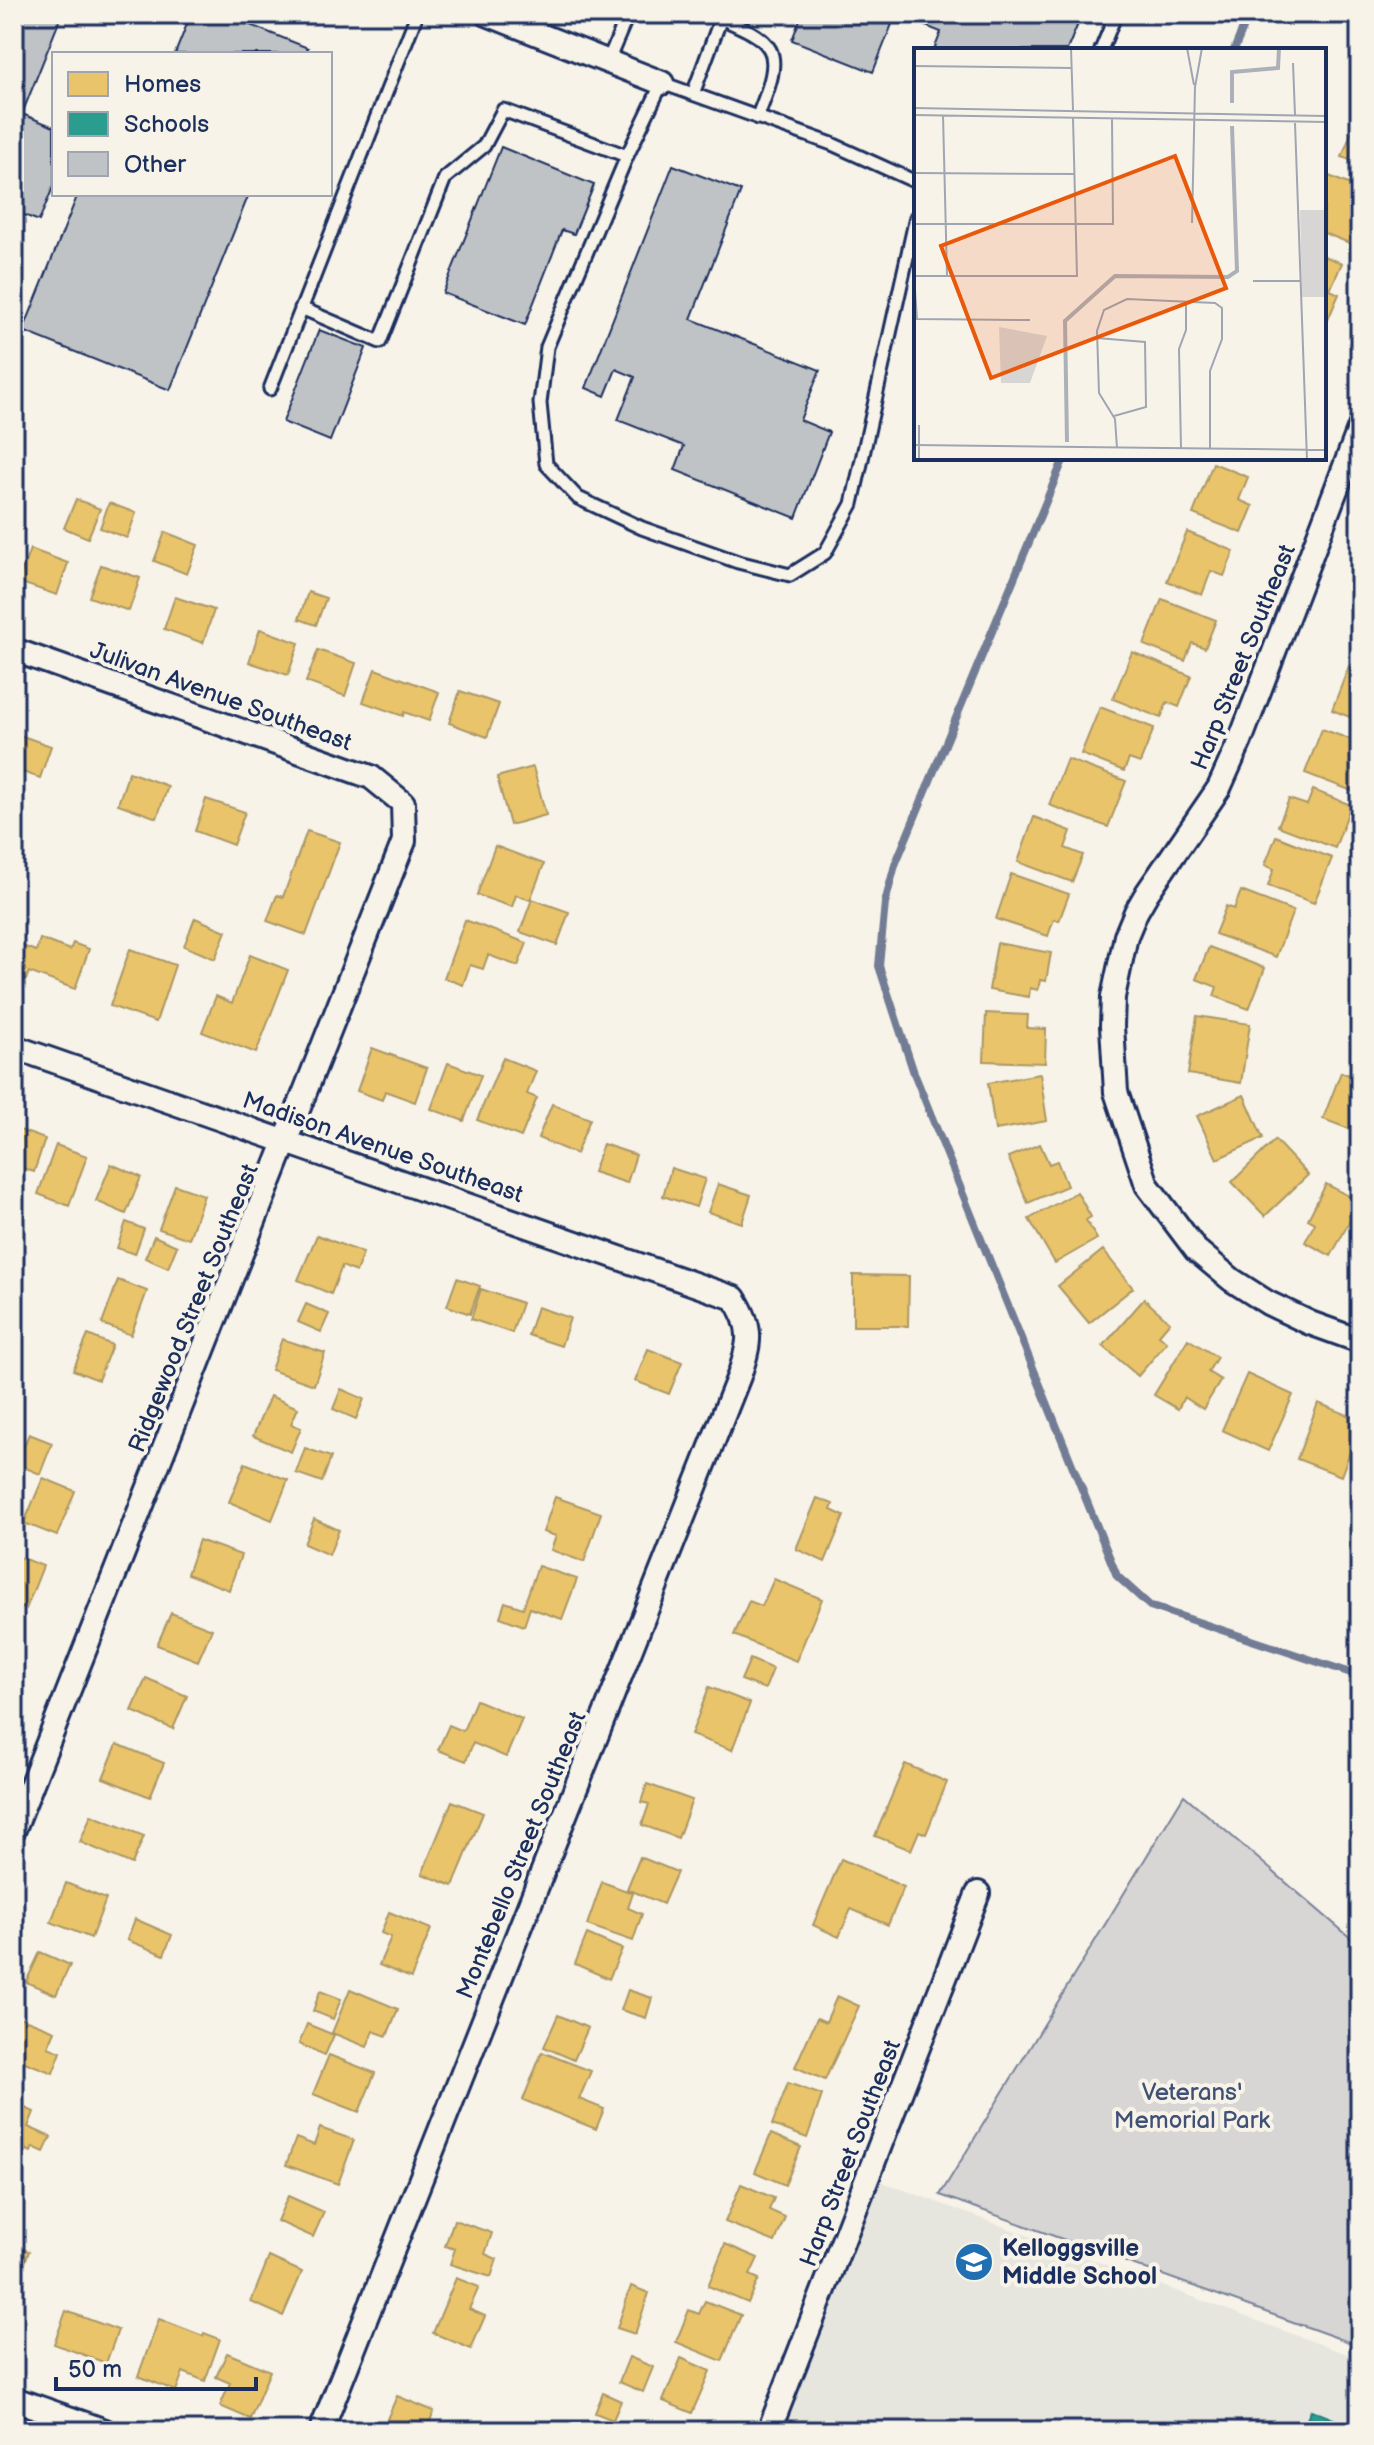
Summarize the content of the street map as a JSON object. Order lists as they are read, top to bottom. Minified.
{"streets":{"street":["Harp Street Southeast","Julivan Avenue Southeast","Madison Avenue Southeast","Ridgewood Street Southeast","Montebello Street Southeast"]},"crossings":[["Julivan Avenue Southeast","Ridgewood Street Southeast"],["Madison Avenue Southeast","Ridgewood Street Southeast"],["Madison Avenue Southeast","Montebello Street Southeast"]],"parks":["Veterans' Memorial Park"],"places":{"school or university":["Kelloggsville Middle School"]},"legend":["Homes","Schools","Other"],"scale_bar":"50 m"}
